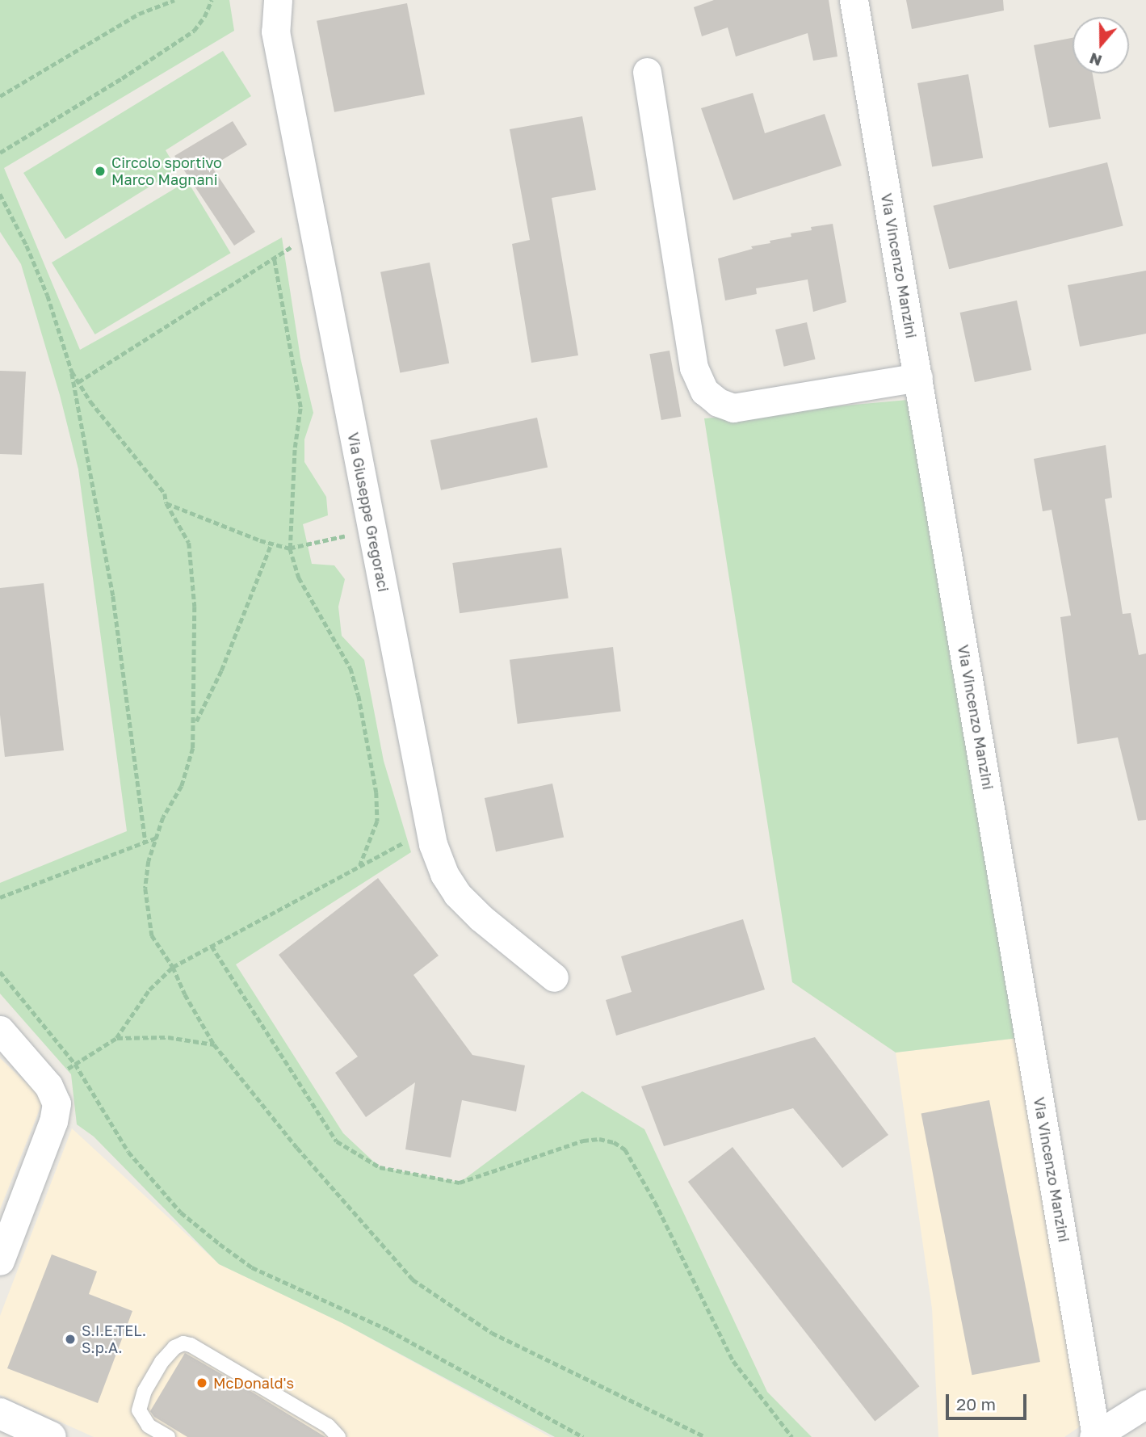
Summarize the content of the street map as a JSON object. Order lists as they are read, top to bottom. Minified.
{"streets":{"street":["Via Vincenzo Manzini","Via Giuseppe Gregoraci"]},"places":["Circolo sportivo Marco Magnani","S.I.E.TEL. S.p.A.","McDonald's"],"scale_bar":"20 m","north":"bottom"}
